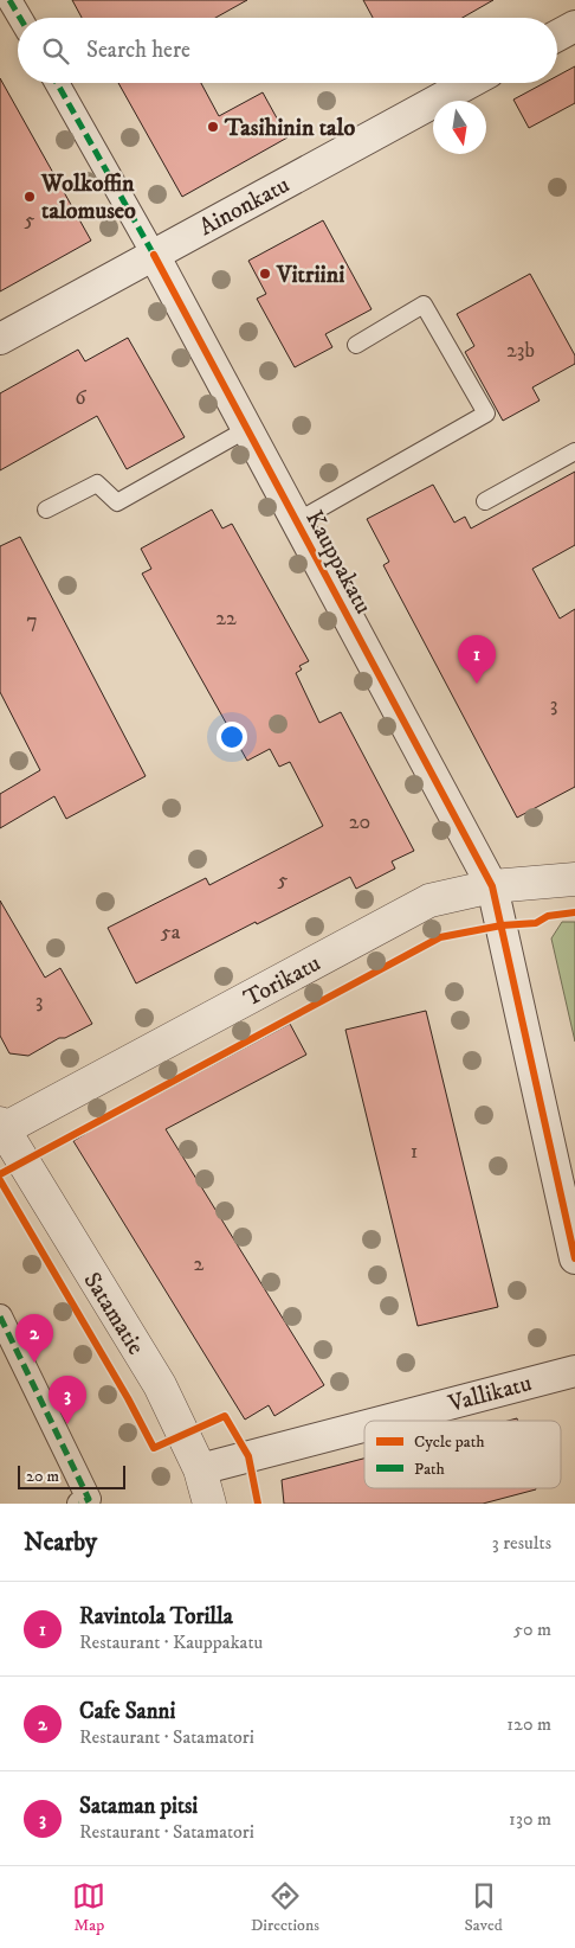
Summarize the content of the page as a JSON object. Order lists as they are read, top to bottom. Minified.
{"streets":{"street":["Ainonkatu","Kauppakatu","Torikatu","Satamatie","Vallikatu"]},"crossings":[["Ainonkatu","Kauppakatu"],["Kauppakatu","Torikatu"],["Torikatu","Satamatie"],["Satamatie","Vallikatu"]],"places":["Tasihinin talo","Wolkoffin talomuseo","Vitriini"],"house_numbers":["5","23b","6","22","7","3","20","5","5a","3","1","2"],"legend":["Cycle path","Path"],"scale_bar":"20 m","north":"bottom","page":{"search":"Search here","pins":["1","2","3"],"scale":"20 m","heading":["Nearby","3 results"],"list":[{"mark":"1","name":"Ravintola Torilla","note":"Restaurant · Kauppakatu","value":"50 m"},{"mark":"2","name":"Cafe Sanni","note":"Restaurant · Satamatori","value":"120 m"},{"mark":"3","name":"Sataman pitsi","note":"Restaurant · Satamatori","value":"130 m"}],"nav":["Map","Directions","Saved"]}}
